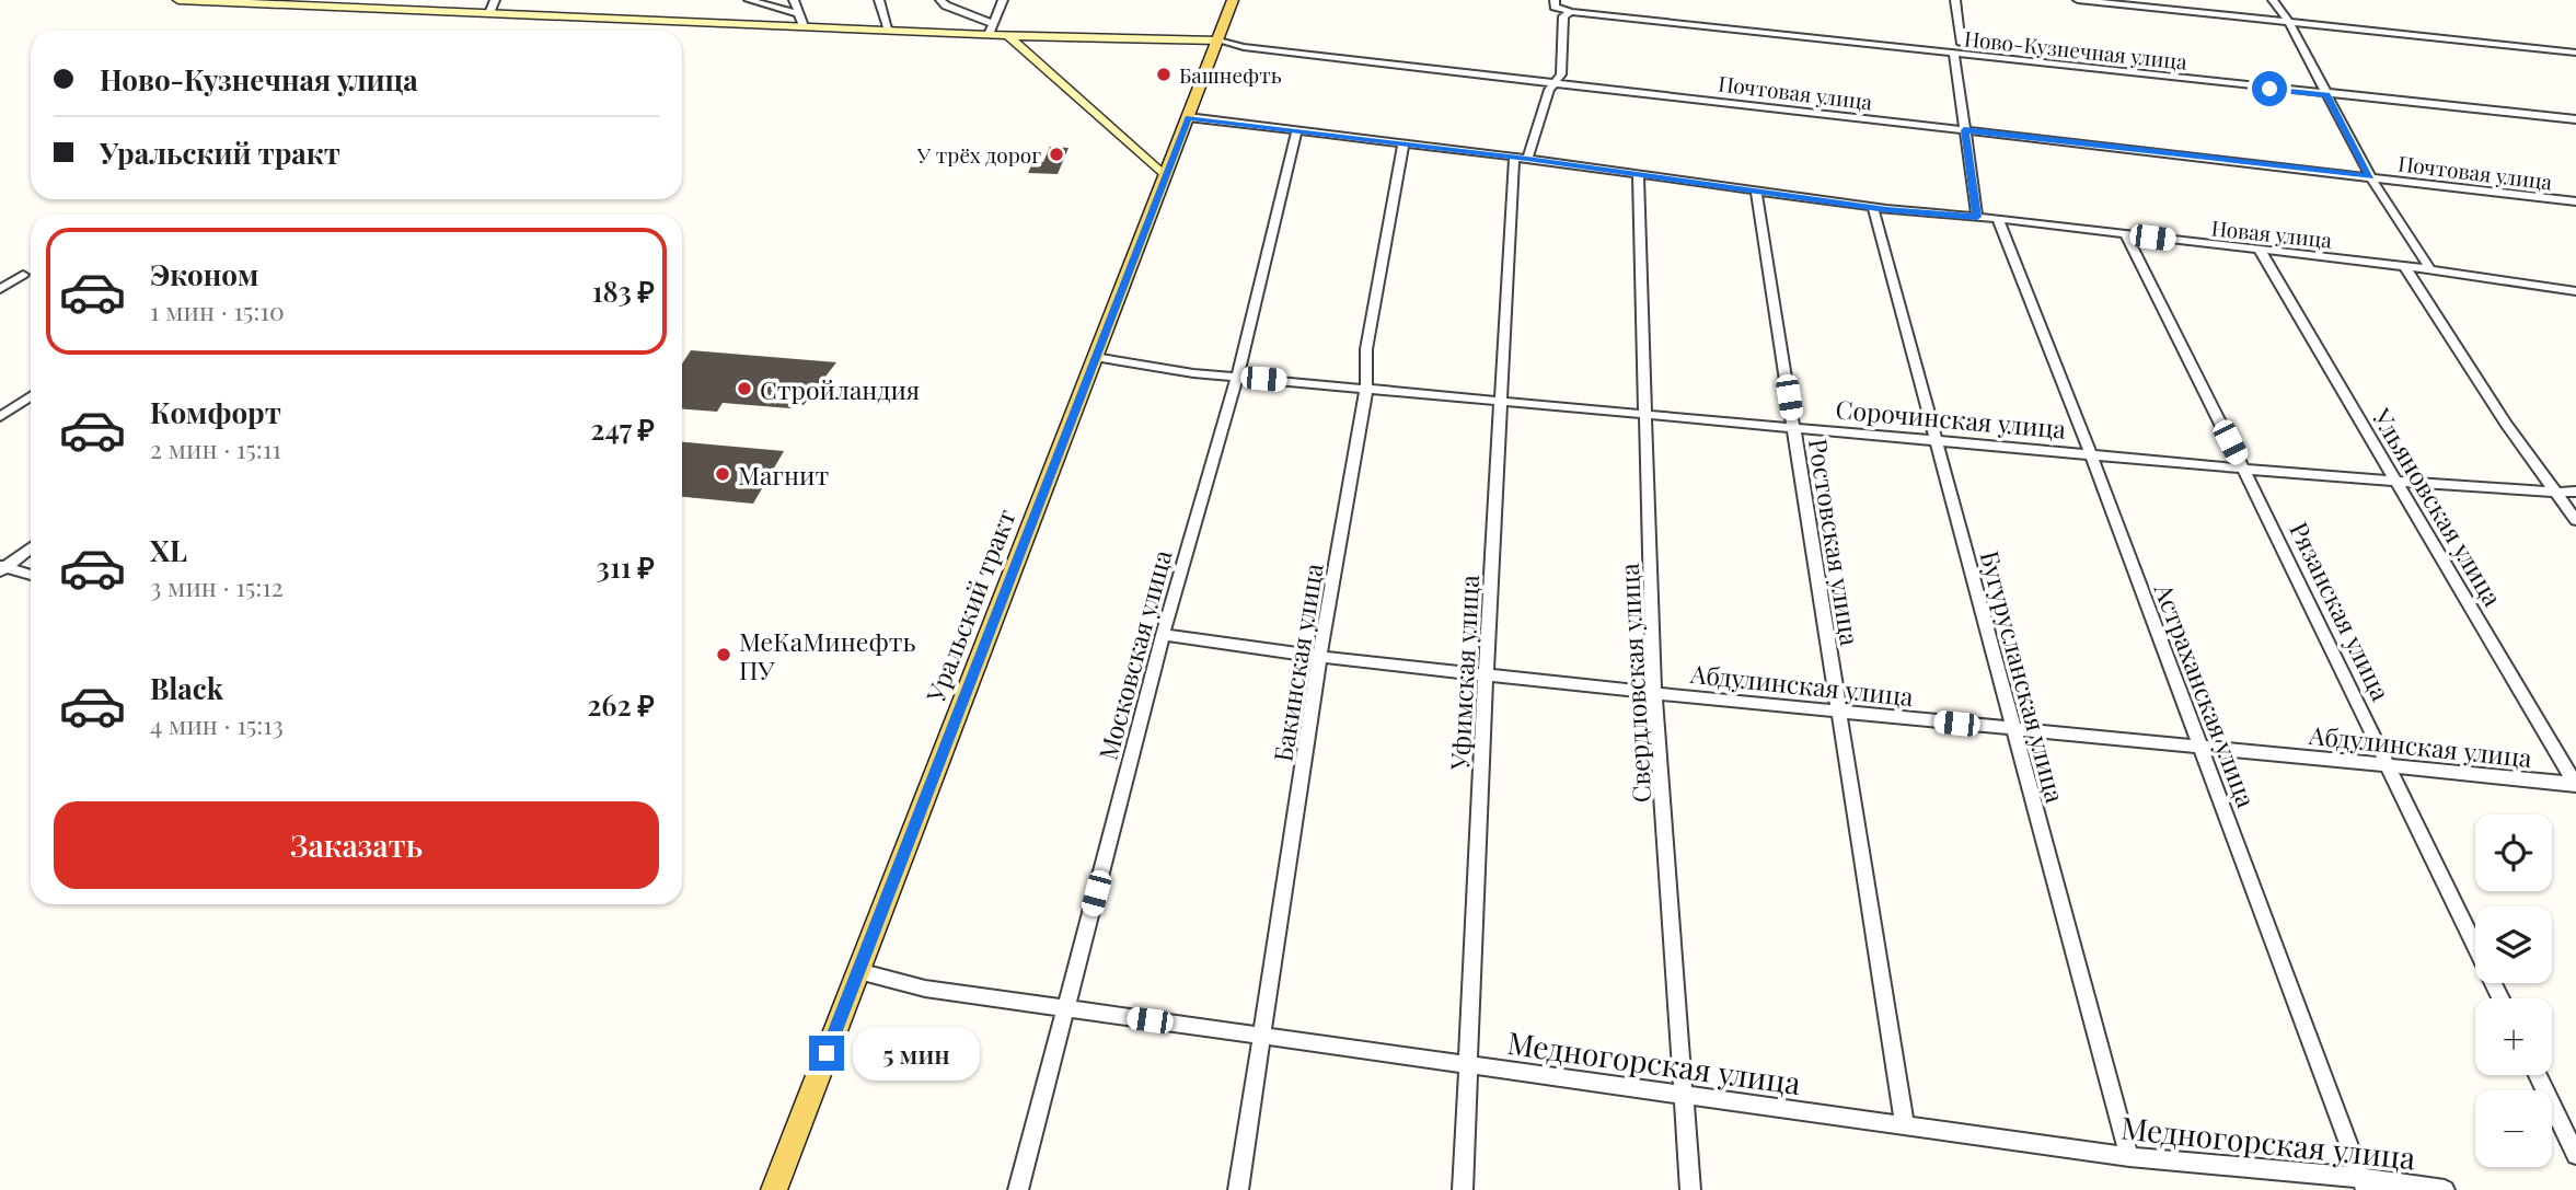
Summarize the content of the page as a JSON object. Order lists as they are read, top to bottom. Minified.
{"streets":{"main road":["Уральский тракт"],"street":["Ново-Кузнечная улица","Почтовая улица","Новая улица","Сорочинская улица","Ульяновская улица","Ростовская улица","Рязанская улица","Московская улица","Бакинская улица","Уфимская улица","Бугурусланская улица","Свердловская улица","Абдулинская улица","Астраханская улица","Медногорская улица"]},"crossings":[["Ново-Кузнечная улица","Почтовая улица"],["Ново-Кузнечная улица","Уфимская улица"],["Почтовая улица","Новая улица"],["Почтовая улица","Уральский тракт"],["Почтовая улица","Уфимская улица"],["Новая улица","Ульяновская улица"],["Новая улица","Ростовская улица"],["Новая улица","Уральский тракт"],["Новая улица","Рязанская улица"],["Новая улица","Московская улица"],["Новая улица","Бакинская улица"],["Новая улица","Уфимская улица"],["Новая улица","Бугурусланская улица"],["Новая улица","Свердловская улица"],["Новая улица","Астраханская улица"],["Сорочинская улица","Ульяновская улица"],["Сорочинская улица","Ростовская улица"],["Сорочинская улица","Уральский тракт"],["Сорочинская улица","Рязанская улица"],["Сорочинская улица","Московская улица"],["Сорочинская улица","Бакинская улица"],["Сорочинская улица","Уфимская улица"],["Сорочинская улица","Бугурусланская улица"],["Сорочинская улица","Свердловская улица"],["Сорочинская улица","Астраханская улица"],["Ульяновская улица","Абдулинская улица"],["Ростовская улица","Абдулинская улица"],["Ростовская улица","Медногорская улица"],["Уральский тракт","Медногорская улица"],["Рязанская улица","Абдулинская улица"],["Московская улица","Абдулинская улица"],["Московская улица","Медногорская улица"],["Бакинская улица","Абдулинская улица"],["Бакинская улица","Медногорская улица"],["Уфимская улица","Абдулинская улица"],["Уфимская улица","Медногорская улица"],["Бугурусланская улица","Абдулинская улица"],["Бугурусланская улица","Медногорская улица"],["Свердловская улица","Абдулинская улица"],["Свердловская улица","Медногорская улица"],["Абдулинская улица","Астраханская улица"],["Астраханская улица","Медногорская улица"]],"places":["Башнефть","У трёх дорог","Стройландия","Магнит","МеКаМинефть ПУ"],"page":{"banner":["Ново-Кузнечная улица","Уральский тракт"],"list":[{"name":"Эконом","note":"1 мин · 15:10","value":"183 ₽"},{"name":"Комфорт","note":"2 мин · 15:11","value":"247 ₽"},{"name":"XL","note":"3 мин · 15:12","value":"311 ₽"},{"name":"Black","note":"4 мин · 15:13","value":"262 ₽"}],"buttons":"Заказать","map_buttons":["+","−"],"bubble":"5 мин"}}
